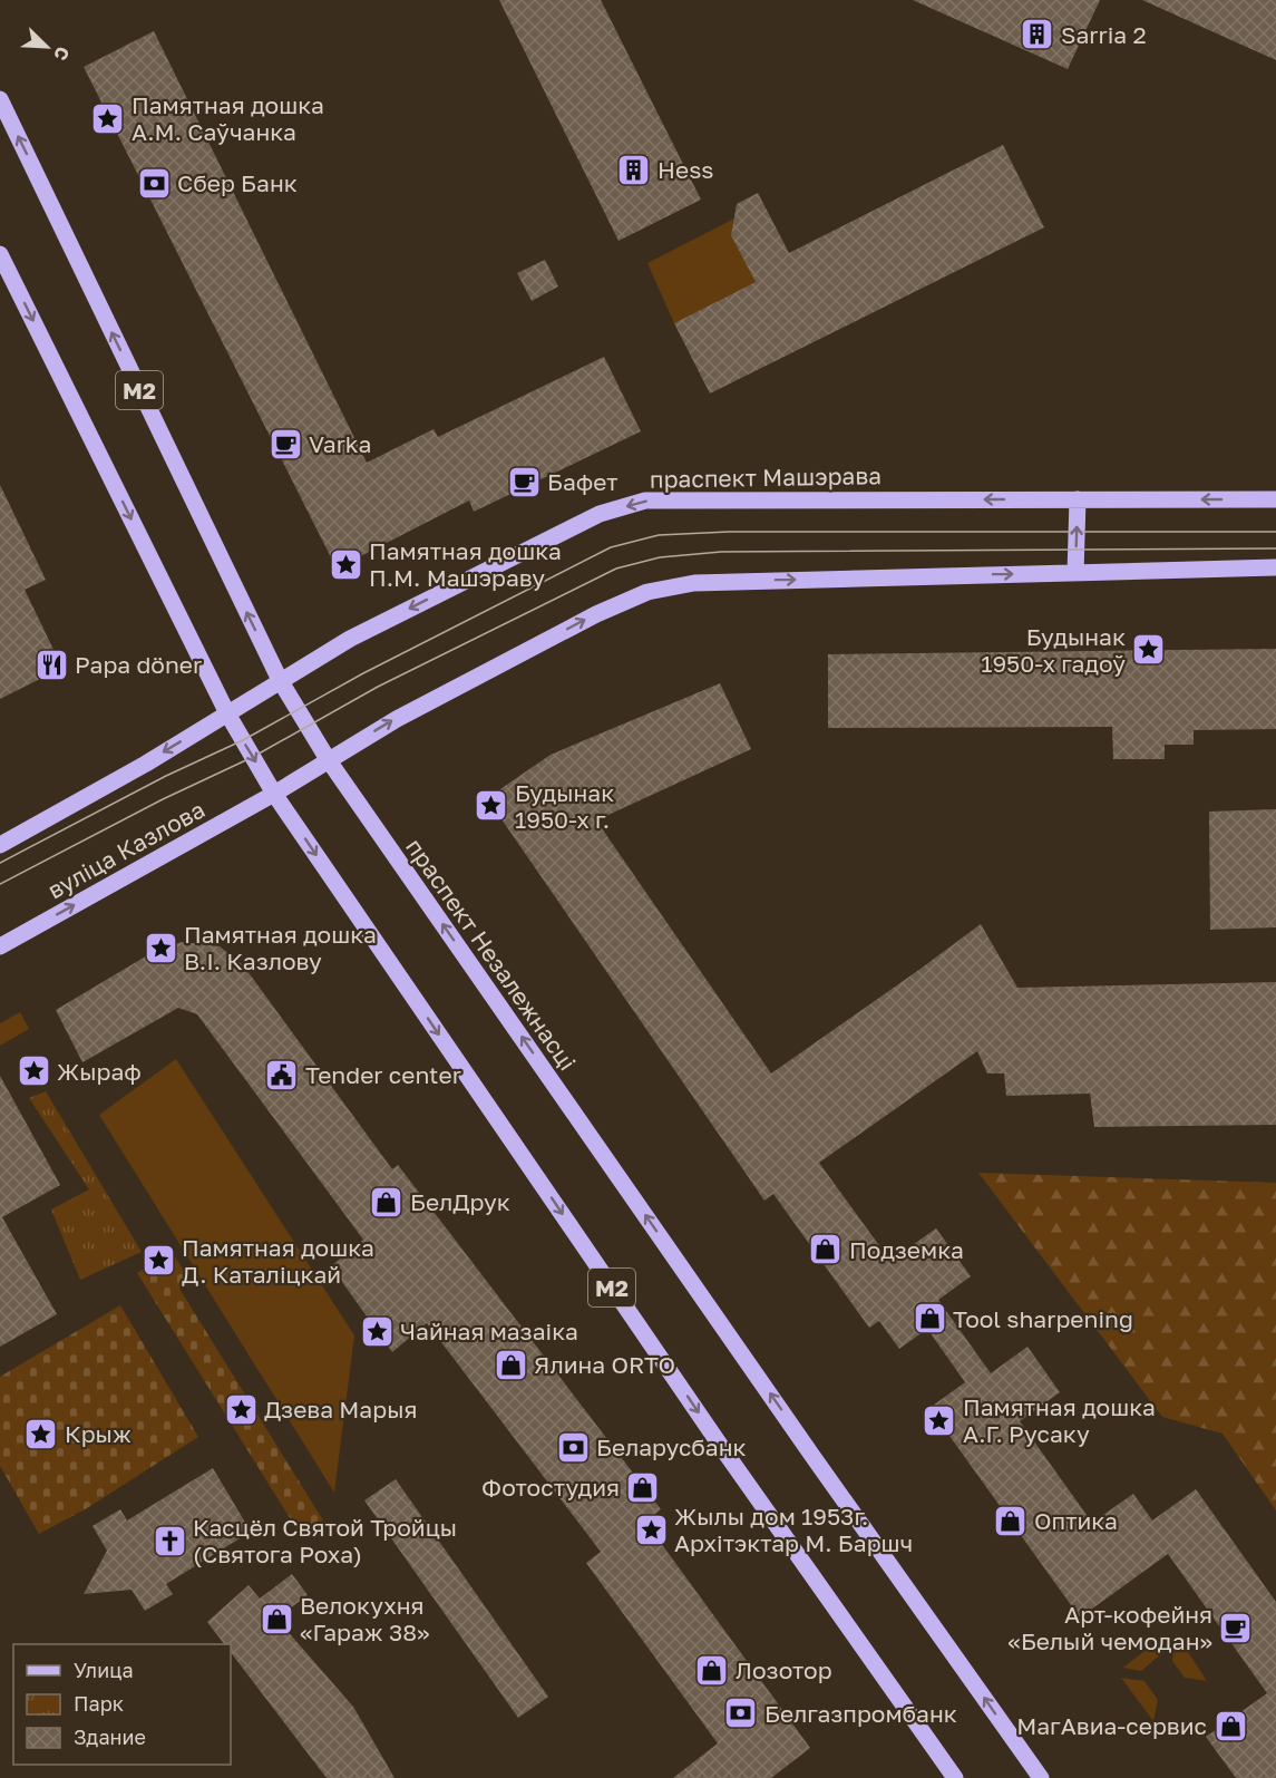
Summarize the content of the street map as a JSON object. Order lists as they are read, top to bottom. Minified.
{"streets":{"main road":["М2","праспект Машэрава","вуліца Казлова","праспект Незалежнасці"]},"crossings":[["М2","праспект Машэрава"],["М2","вуліца Казлова"],["праспект Машэрава","праспект Незалежнасці"]],"places":{"building":["Sarria 2","Hess"],"place":["Памятная дошка А.М. Саўчанка","Памятная дошка П.М. Машэраву","Будынак 1950-х гадоў","Будынак 1950-х г.","Памятная дошка В.І. Казлову","Жыраф","Памятная дошка Д. Каталіцкай","Чайная мазаіка","Дзева Марыя","Памятная дошка А.Г. Русаку","Крыж","Жылы дом 1953г. Архітэктар М. Баршч"],"bank":["Сбер Банк","Беларусбанк","Белгазпромбанк"],"cafe":["Varka","Бафет","Арт-кофейня «Белый чемодан»"],"restaurant":["Papa döner"],"public building":["Tender center"],"shop":["БелДрук","Подземка","Tool sharpening","Ялина ORTO","Фотостудия","Оптика","Велокухня «Гараж 38»","Лозотор","МагАвиа-сервис"],"church":["Касцёл Святой Тройцы (Святога Роха)"]},"legend":["Улица","Парк","Здание"],"north":"bottom right"}
